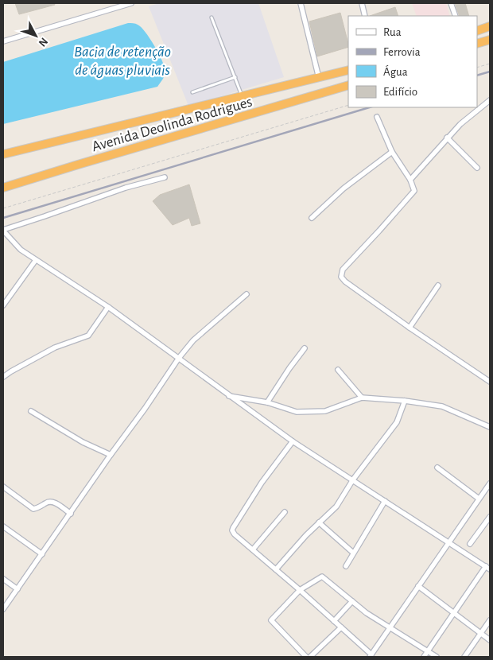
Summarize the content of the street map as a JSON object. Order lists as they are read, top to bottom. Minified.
{"streets":{"highway":["Avenida Deolinda Rodrigues"]},"water":["Bacia de retenção de águas pluviais"],"legend":["Rua","Ferrovia","Água","Edifício"],"north":"bottom right"}
